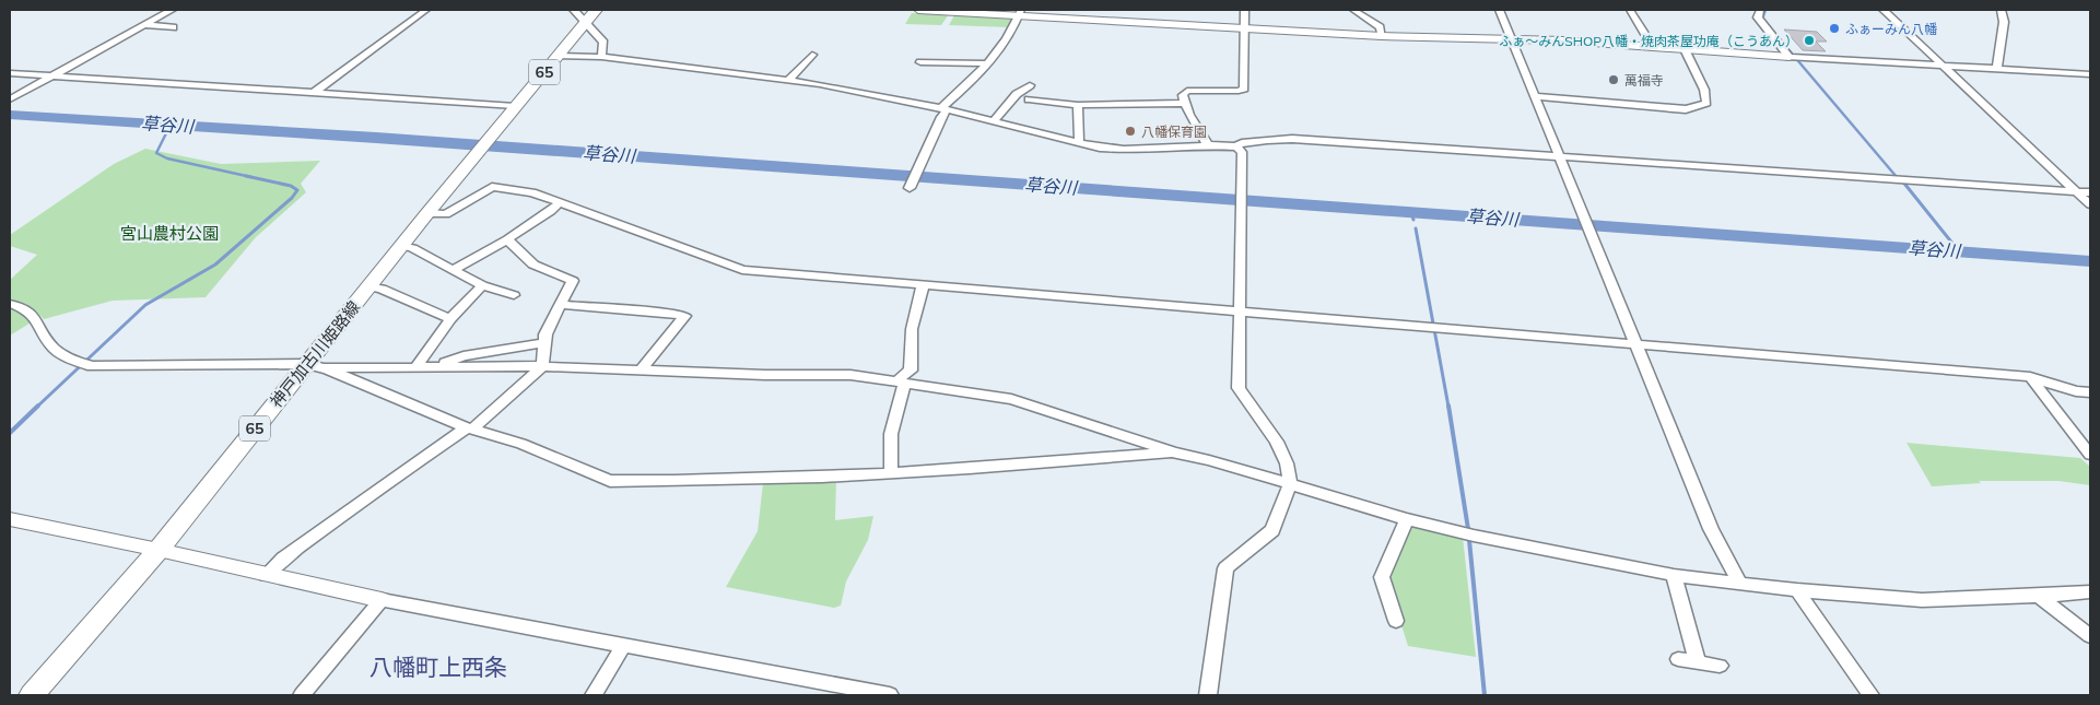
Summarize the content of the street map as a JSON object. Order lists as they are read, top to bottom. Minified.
{"streets":{"main road":["65","神戸加古川姫路線"]},"districts":["八幡町上西条"],"water":["草谷川"],"parks":["宮山農村公園"],"places":["ふぁーみん八幡","ふぁ～みんSHOP八幡・焼肉茶屋功庵（こうあん）","萬福寺","八幡保育園"]}
